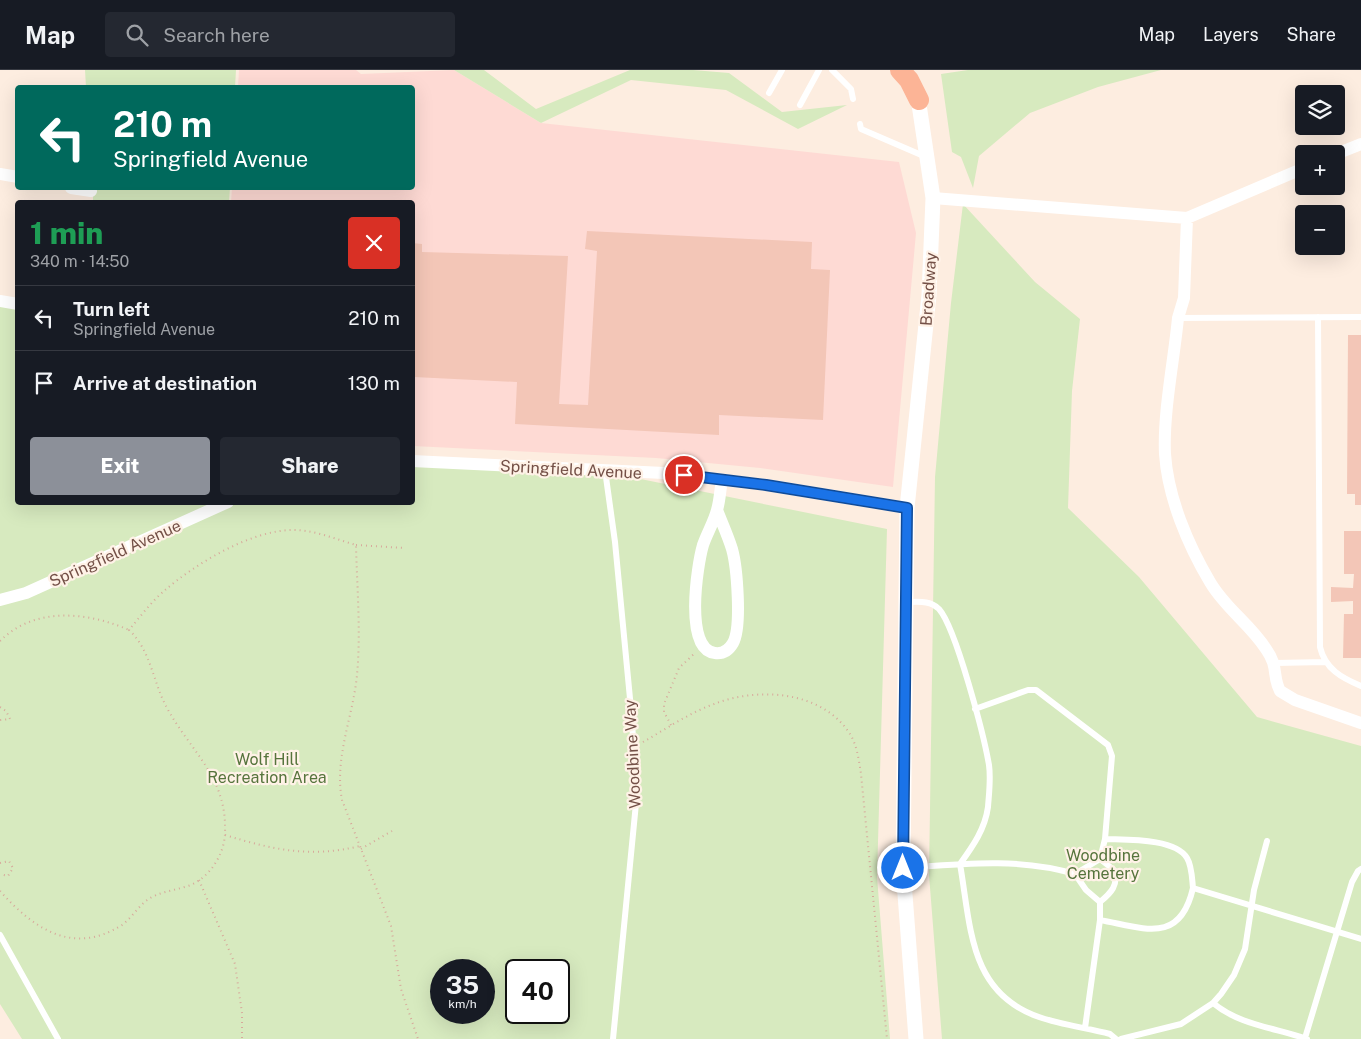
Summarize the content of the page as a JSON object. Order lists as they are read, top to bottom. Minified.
{"streets":{"street":["Broadway","Springfield Avenue"],"lane":["Woodbine Way"]},"crossings":[["Broadway","Springfield Avenue"],["Springfield Avenue","Woodbine Way"]],"parks":["Wolf Hill Recreation Area","Woodbine Cemetery"],"page":{"header":"Map","search":"Search here","nav":["Map","Layers","Share"],"map_buttons":["+","−"],"turn":["210 m","Springfield Avenue"],"heading":["1 min","340 m · 14:50"],"list":[{"name":"Turn left","note":"Springfield Avenue","value":"210 m"},{"name":"Arrive at destination","value":"130 m"}],"buttons":["Exit","Share"],"speed":"35 km/h","limit":"40"}}
